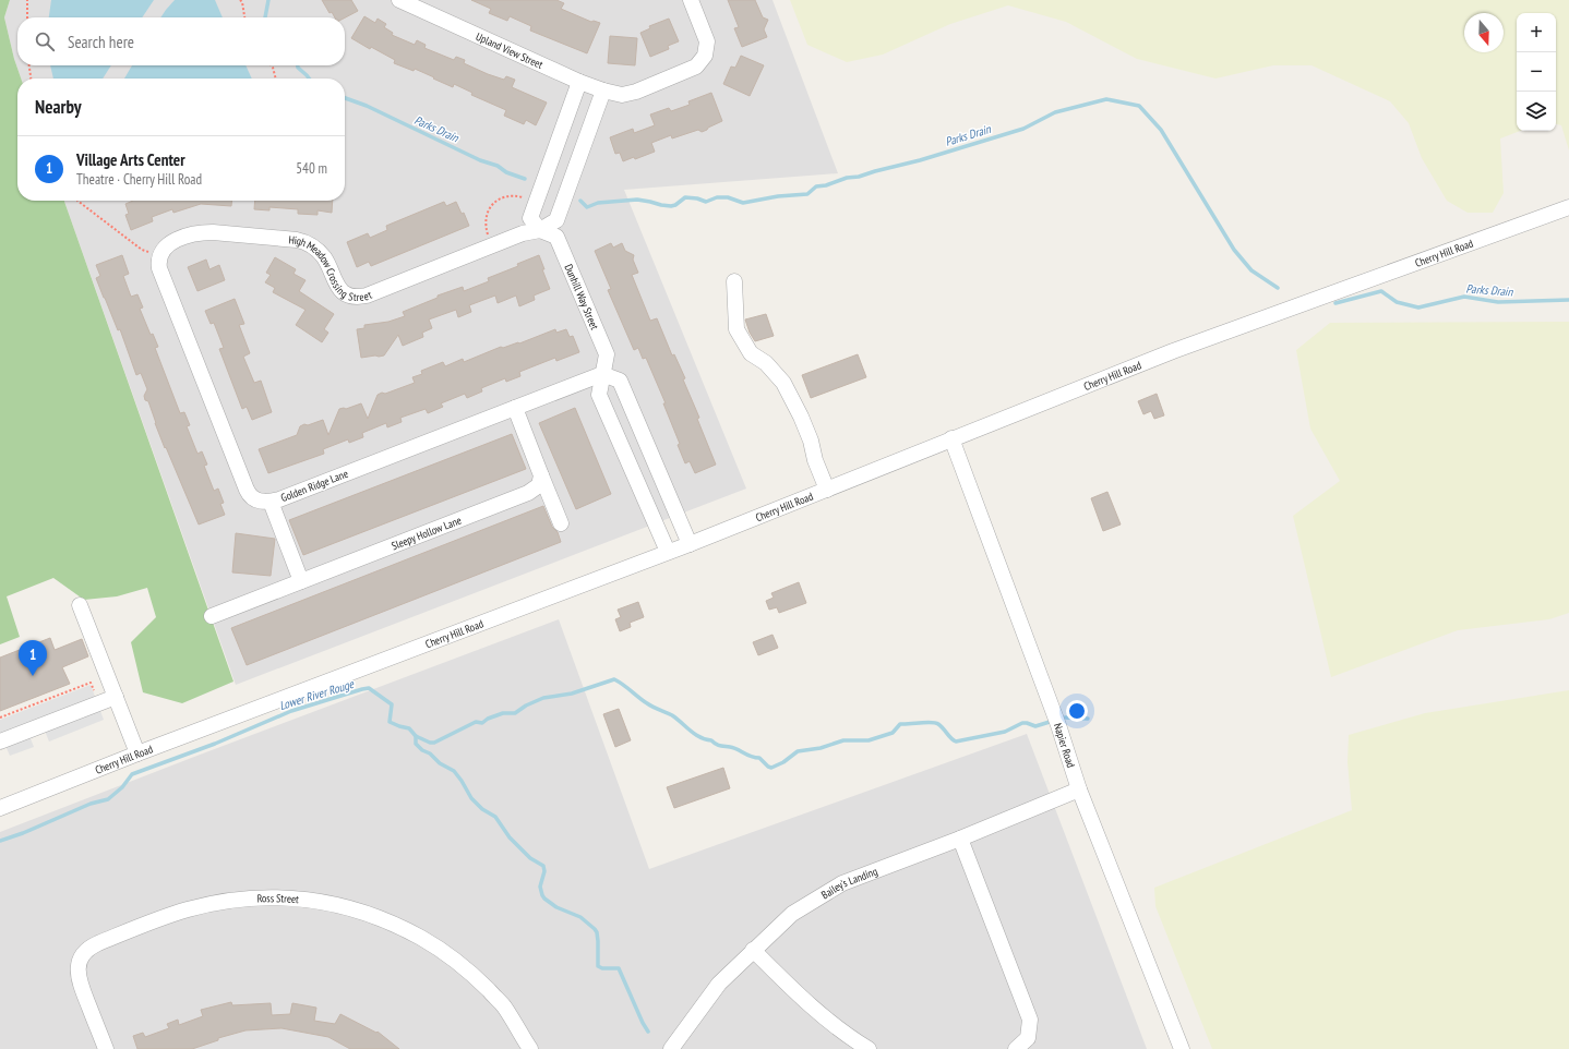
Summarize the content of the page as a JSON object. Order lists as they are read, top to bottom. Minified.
{"streets":{"street":["Upland View Street","Cherry Hill Road","High Meadow Crossing Street","Dunhill Way Street","Golden Ridge Lane","Sleepy Hollow Lane","Napier Road","Bailey's Landing","Ross Street"]},"crossings":[["Cherry Hill Road","Dunhill Way Street"],["Cherry Hill Road","Napier Road"],["High Meadow Crossing Street","Dunhill Way Street"],["High Meadow Crossing Street","Golden Ridge Lane"],["Dunhill Way Street","Golden Ridge Lane"],["Napier Road","Bailey's Landing"]],"water":["Parks Drain","Lower River Rouge"],"north":"bottom","page":{"map_buttons":["+","−"],"search":"Search here","heading":"Nearby","list":[{"mark":"1","name":"Village Arts Center","note":"Theatre · Cherry Hill Road","value":"540 m"}],"pins":"1"}}
